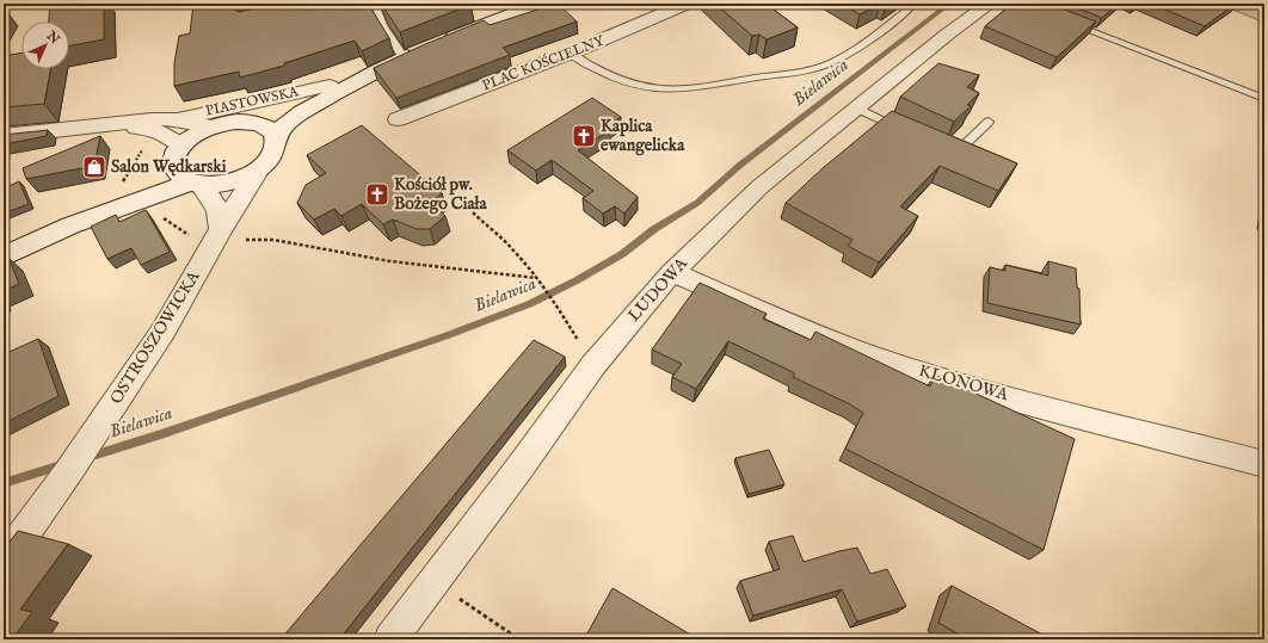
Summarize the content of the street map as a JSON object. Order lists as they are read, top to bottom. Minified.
{"streets":{"main road":["PIASTOWSKA","OSTROSZOWICKA"],"street":["PLAC KOŚCIELNY","LUDOWA","KLONOWA"]},"crossings":[["PIASTOWSKA","OSTROSZOWICKA"],["LUDOWA","KLONOWA"]],"water":["Bielawica"],"places":{"church":["Kaplica ewangelicka","Kościół pw. Bożego Ciała"],"shop":["Salon Wędkarski"]},"north":"top right"}
